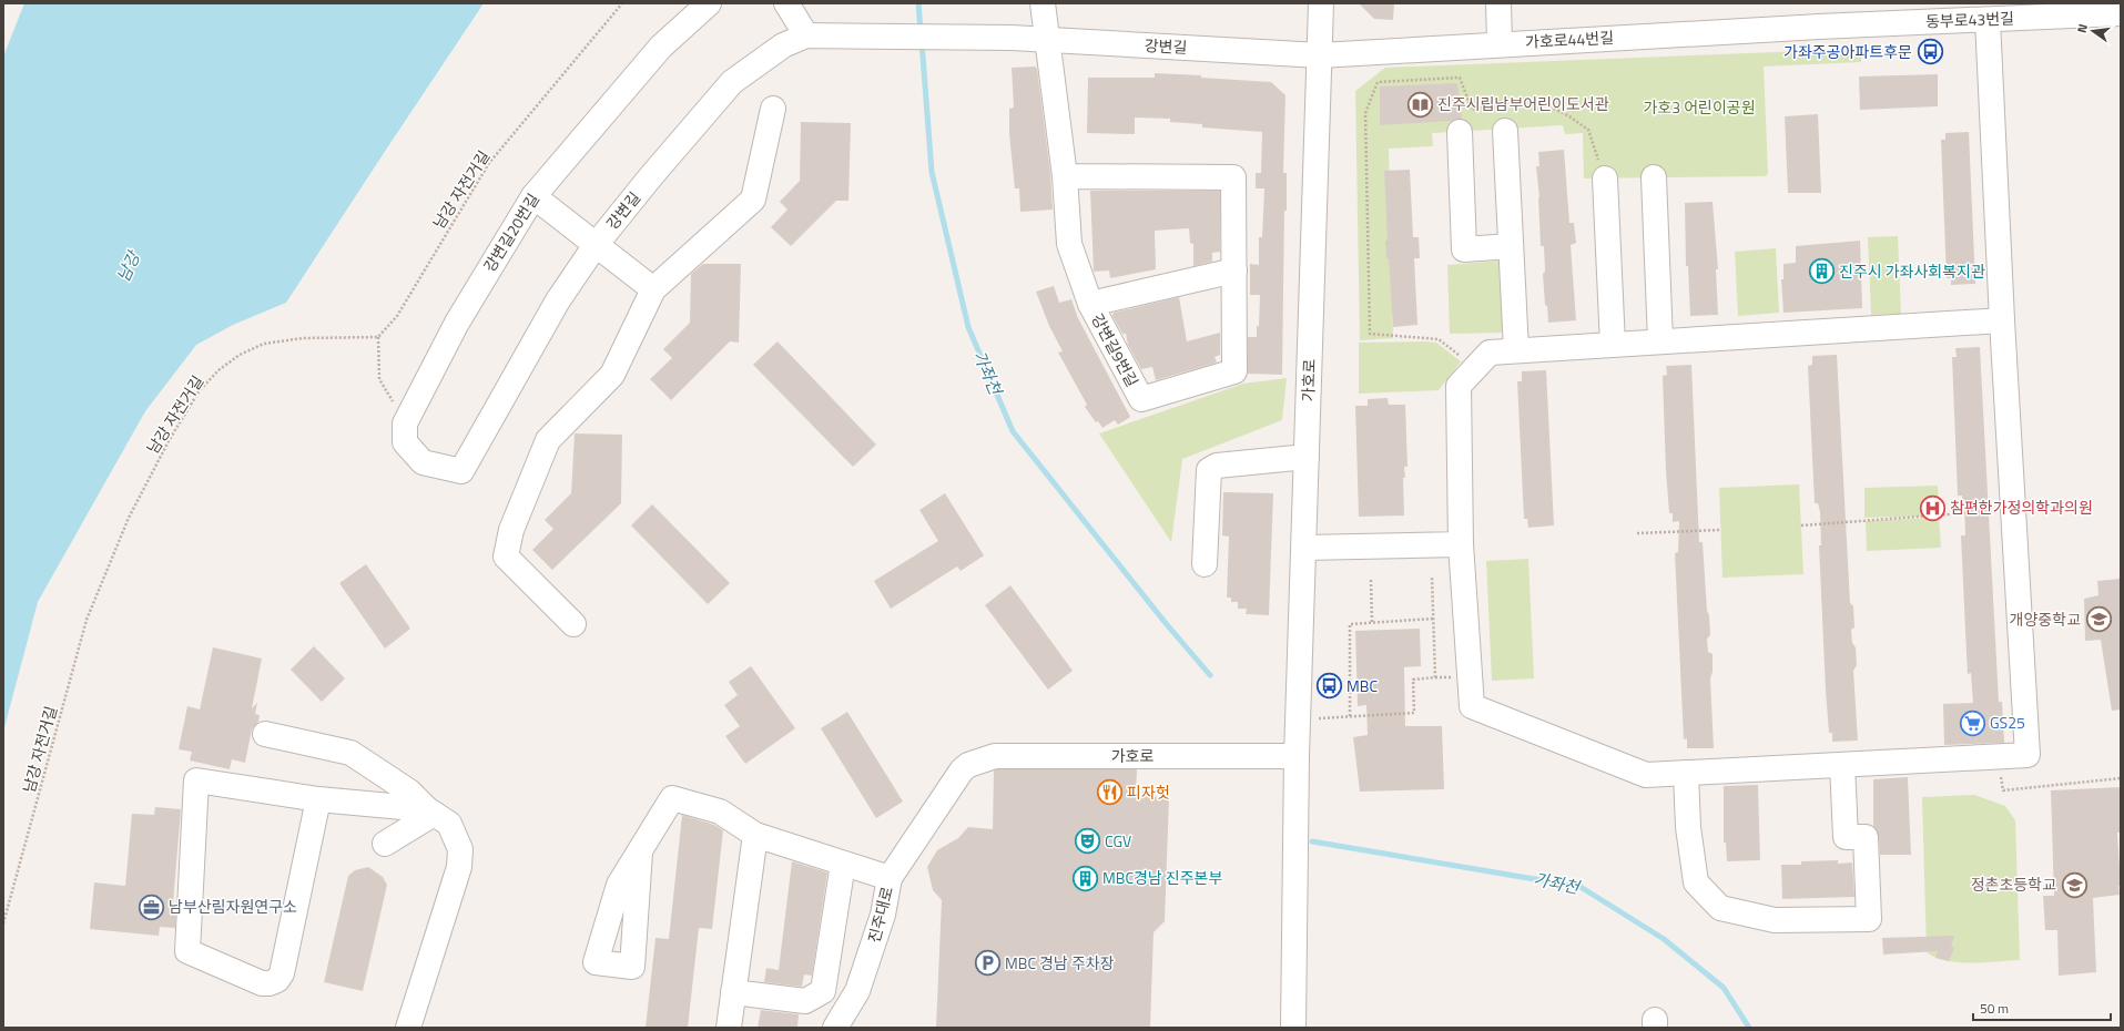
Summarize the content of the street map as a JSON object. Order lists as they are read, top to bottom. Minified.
{"streets":{"street":["동부로43번길","가호로44번길","강변길","강변길20번길","강변길9번길","가호로","진주대로"],"path":["남강 자전거길"]},"crossings":[["동부로43번길","가호로44번길"],["가호로44번길","강변길"],["가호로44번길","가호로"],["강변길","강변길20번길"],["강변길","강변길9번길"],["강변길","가호로"],["가호로","진주대로"]],"water":["남강","가좌천"],"parks":["가호3 어린이공원"],"places":{"bus stop":["가좌주공아파트후문","MBC"],"library":["진주시립남부어린이도서관"],"building":["진주시 가좌사회복지관","MBC경남 진주본부"],"hospital":["참편한가정의학과의원"],"school or university":["개양중학교","정촌초등학교"],"supermarket":["GS25"],"restaurant":["피자헛"],"theatre":["CGV"],"office":["남부산림자원연구소"],"parking":["MBC 경남 주차장"]},"scale_bar":"50 m","north":"left"}
